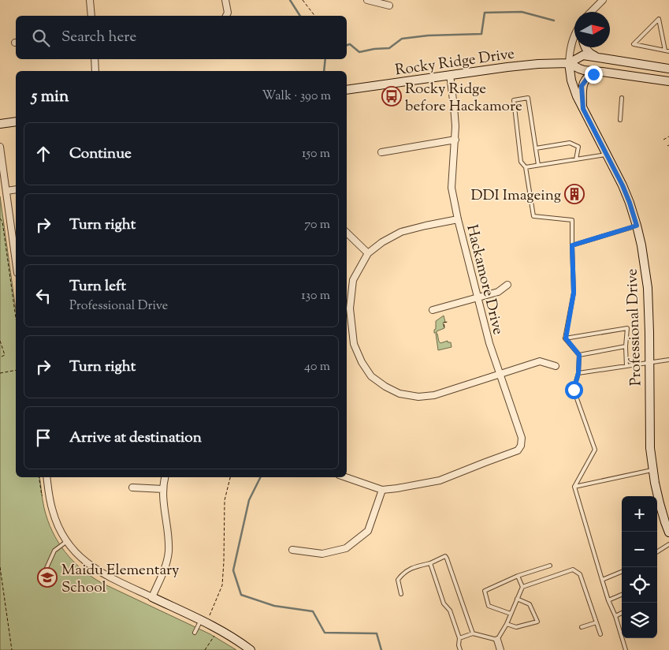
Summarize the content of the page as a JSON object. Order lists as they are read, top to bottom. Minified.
{"streets":{"street":["Rocky Ridge Drive","Hackamore Drive","Professional Drive"]},"crossings":[["Rocky Ridge Drive","Hackamore Drive"],["Rocky Ridge Drive","Professional Drive"]],"places":{"bus stop":["Rocky Ridge before Hackamore"],"building":["DDI Imageing"],"school or university":["Maidu Elementary School"]},"north":"right","page":{"search":"Search here","heading":["5 min","Walk · 390 m"],"list":[["Continue","150 m"],["Turn right","70 m"],["Turn left","Professional Drive","130 m"],["Turn right","40 m"],"Arrive at destination"],"map_buttons":["+","−"]}}
